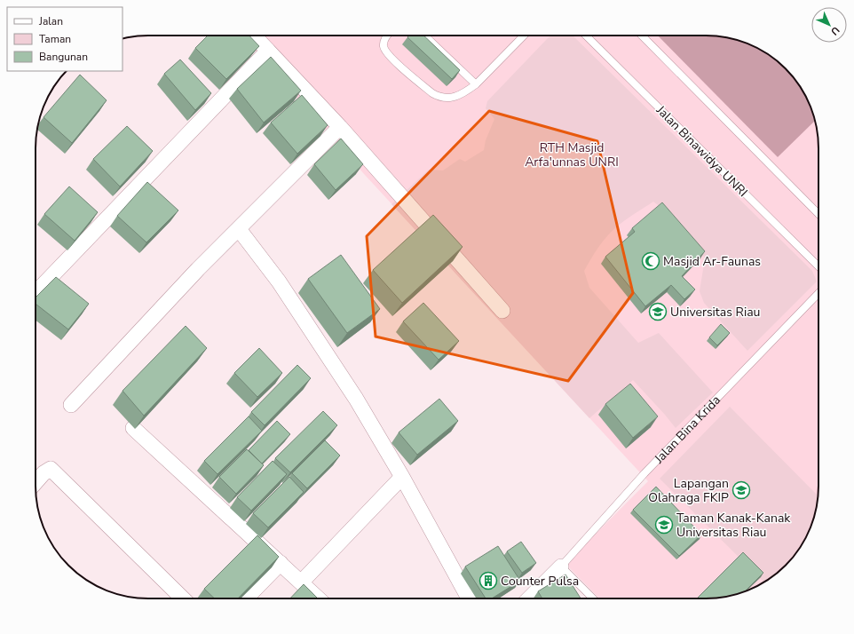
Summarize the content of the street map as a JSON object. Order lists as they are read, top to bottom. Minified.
{"streets":{"street":["Jalan Bina Krida"],"lane":["Jalan Binawidya UNRI"]},"parks":["RTH Masjid Arfa'unnas UNRI"],"places":{"mosque":["Masjid Ar-Faunas"],"school or university":["Universitas Riau","Lapangan Olahraga FKIP","Taman Kanak-Kanak Universitas Riau"],"building":["Counter Pulsa"]},"legend":["Jalan","Taman","Bangunan"],"north":"bottom right"}
